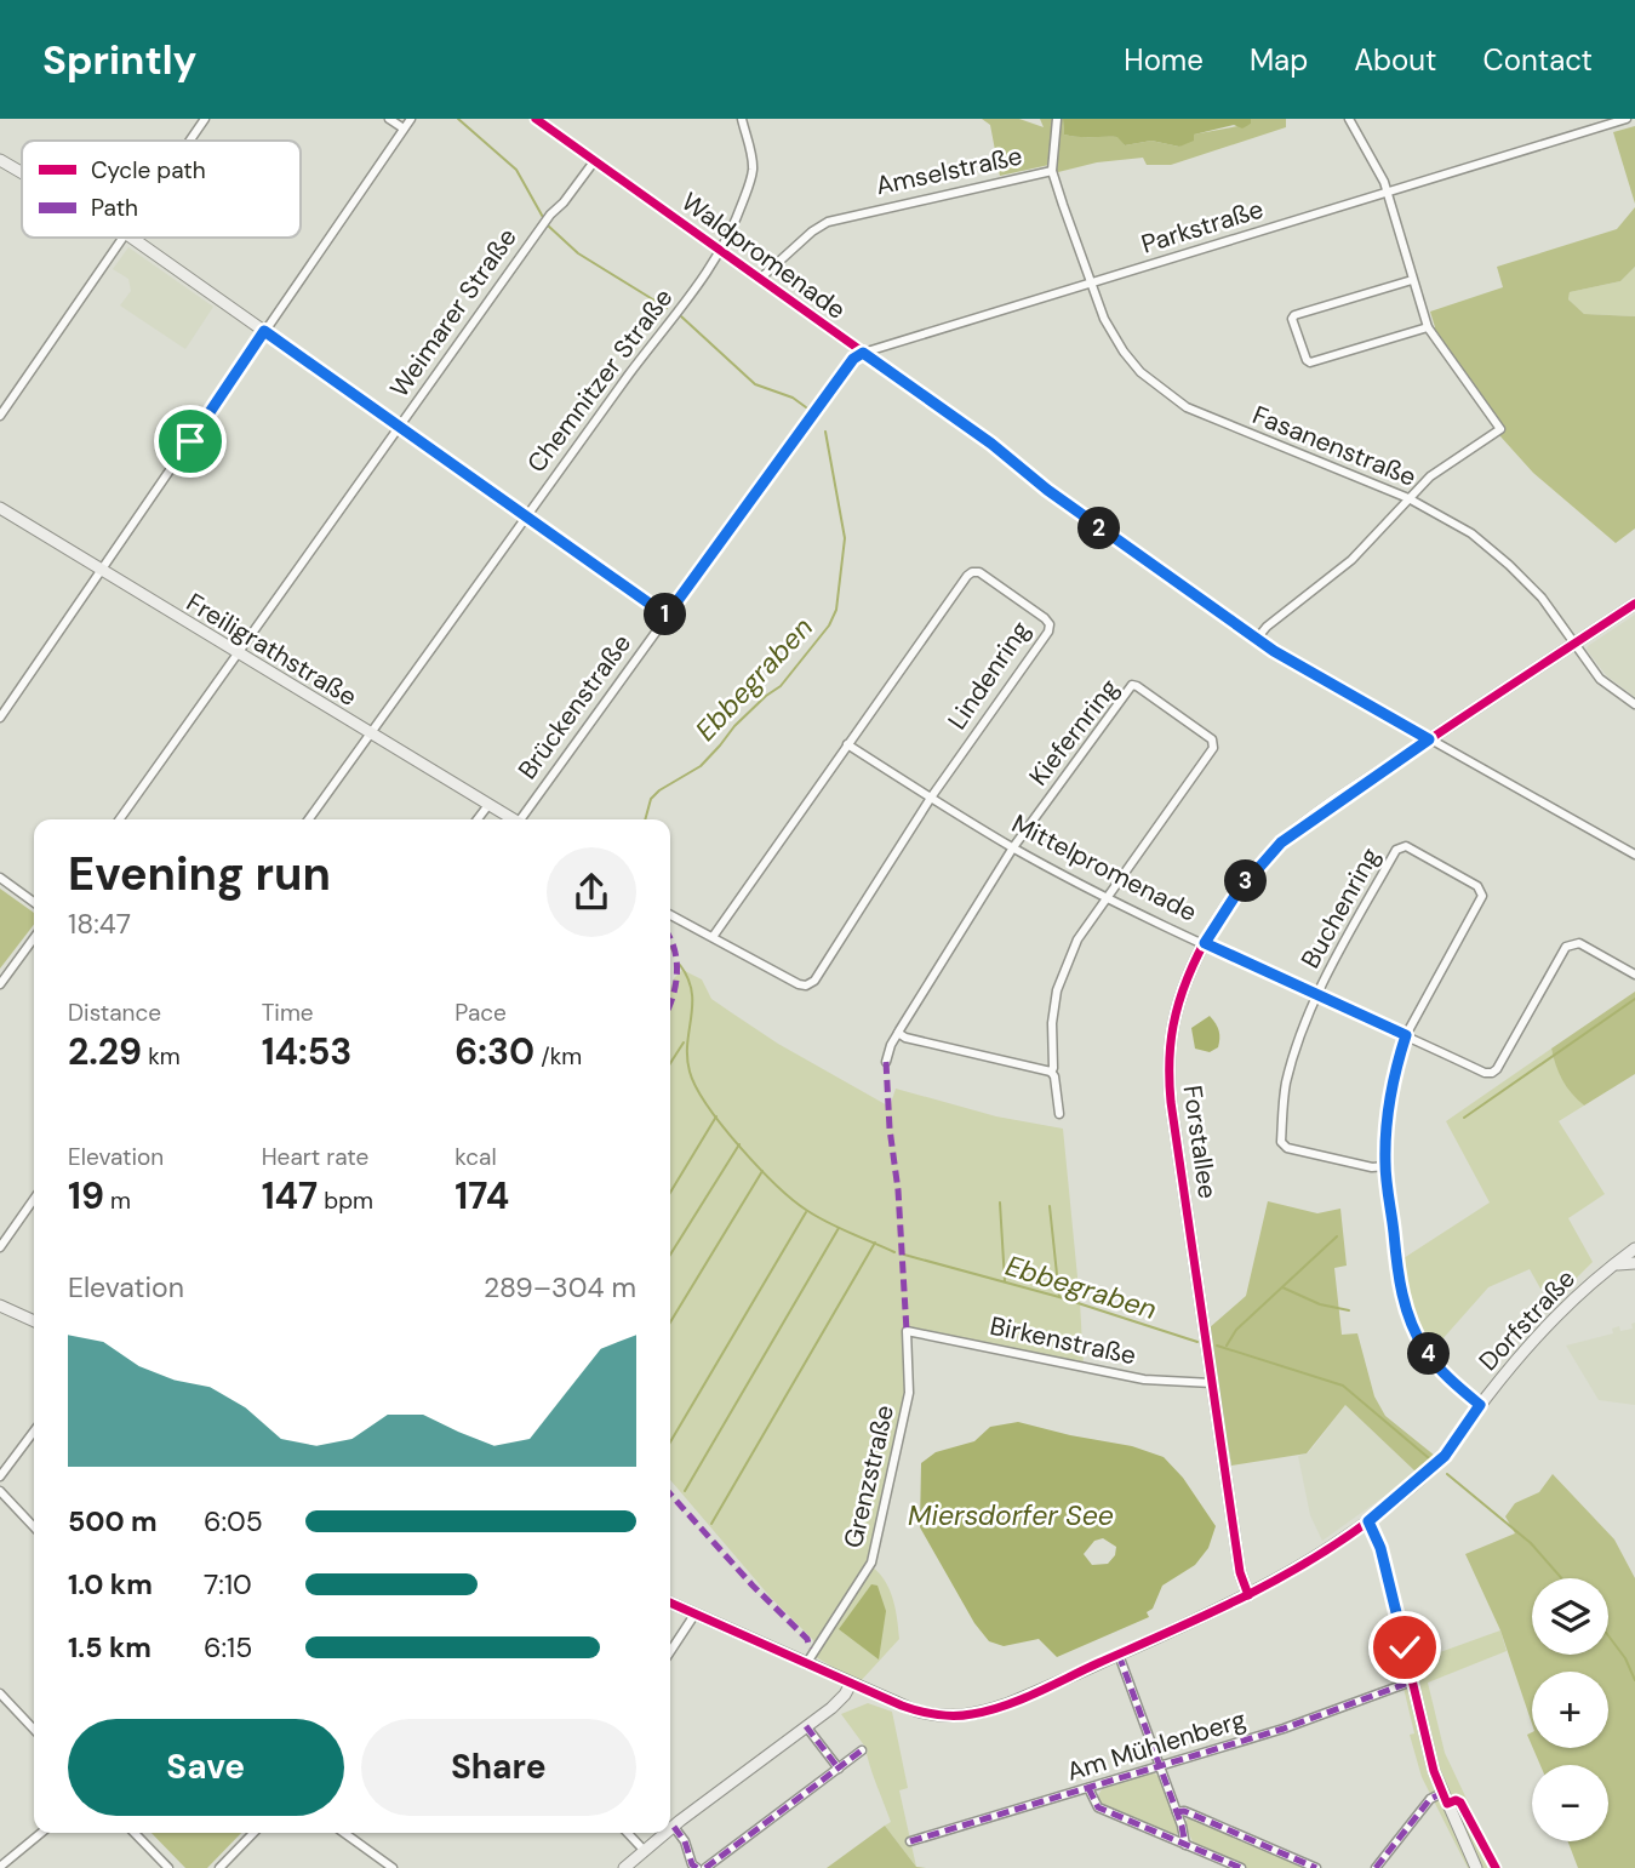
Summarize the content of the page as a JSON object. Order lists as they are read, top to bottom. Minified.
{"streets":{"street":["Amselstraße","Parkstraße","Waldpromenade","Weimarer Straße","Chemnitzer Straße","Fasanenstraße","Freiligrathstraße","Lindenring","Brückenstraße","Kiefernring","Mittelpromenade","Buchenring","Forstallee","Dorfstraße","Birkenstraße","Grenzstraße","Am Mühlenberg"]},"crossings":[["Amselstraße","Parkstraße"],["Amselstraße","Waldpromenade"],["Amselstraße","Fasanenstraße"],["Parkstraße","Waldpromenade"],["Parkstraße","Fasanenstraße"],["Parkstraße","Brückenstraße"],["Waldpromenade","Weimarer Straße"],["Waldpromenade","Chemnitzer Straße"],["Waldpromenade","Brückenstraße"],["Waldpromenade","Forstallee"],["Weimarer Straße","Freiligrathstraße"],["Chemnitzer Straße","Freiligrathstraße"],["Fasanenstraße","Forstallee"],["Lindenring","Mittelpromenade"],["Kiefernring","Mittelpromenade"],["Mittelpromenade","Buchenring"],["Mittelpromenade","Forstallee"],["Forstallee","Dorfstraße"],["Forstallee","Birkenstraße"],["Dorfstraße","Grenzstraße"],["Birkenstraße","Grenzstraße"]],"water":["Ebbegraben","Miersdorfer See"],"legend":["Cycle path","Path"],"page":{"header":"Sprintly","nav":["Home","Map","About","Contact"],"pins":["2","1","3","4"],"heading":["Evening run","18:47"],"stats":[["Distance","2.29 km"],["Time","14:53"],["Pace","6:30 /km"],["Elevation","19 m"],["Heart rate","147 bpm"],["kcal","174"]],"chart":["Elevation","289–304 m"],"list":[{"name":"500 m","note":"6:05"},{"name":"1.0 km","note":"7:10"},{"name":"1.5 km","note":"6:15"}],"map_buttons":["+","−"],"buttons":["Save","Share"]}}
